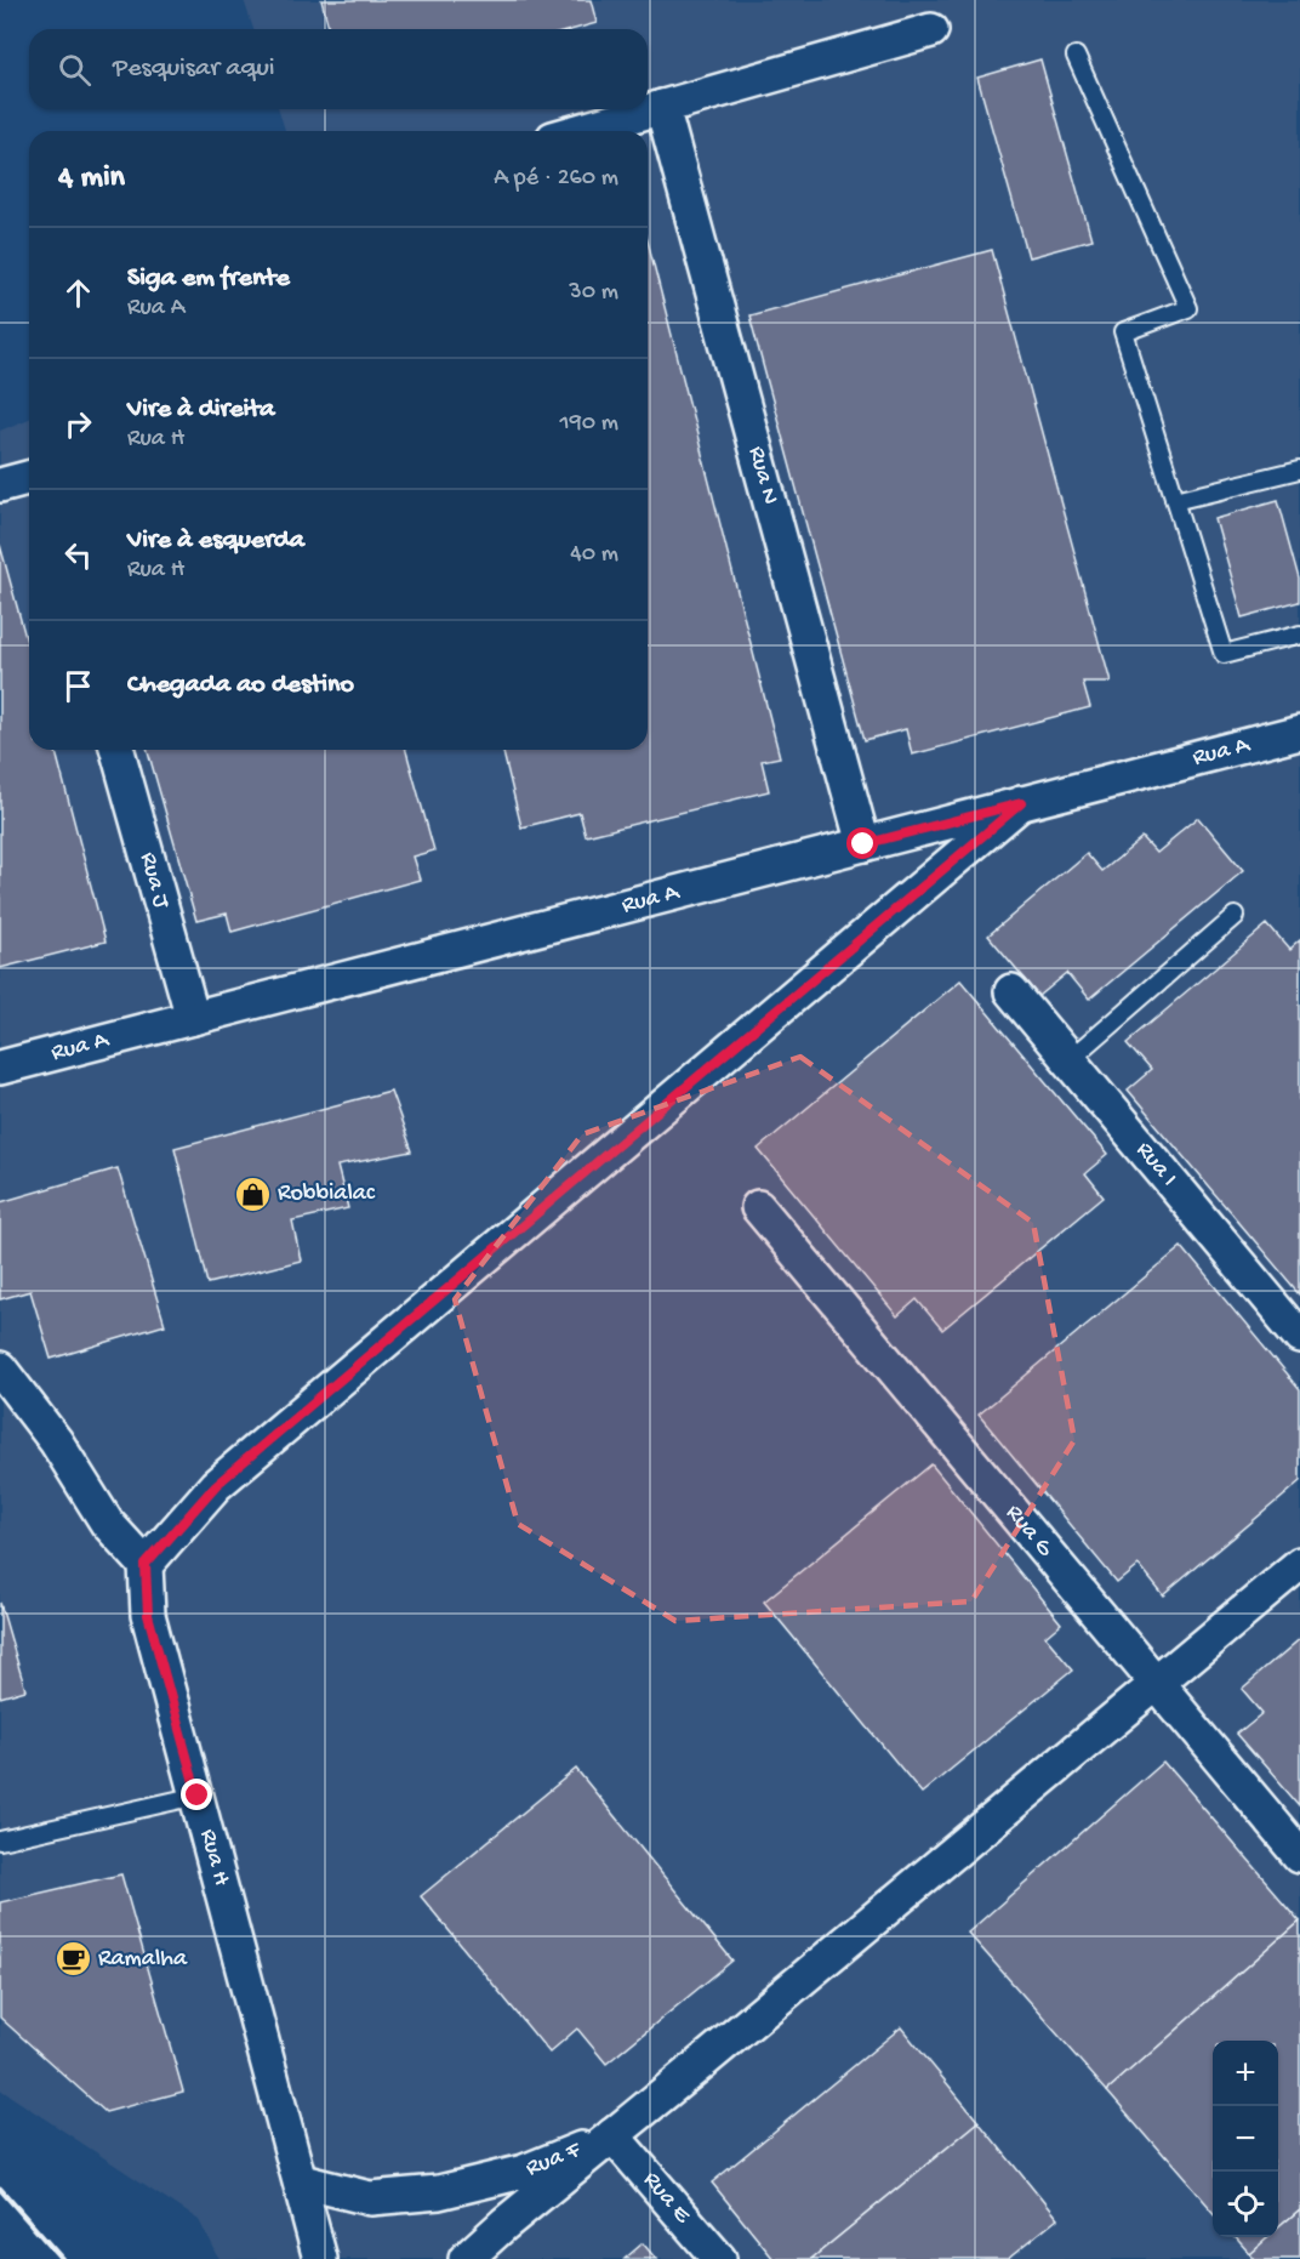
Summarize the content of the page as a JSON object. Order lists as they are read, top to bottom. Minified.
{"streets":{"street":["Rua N","Rua A","Rua J","Rua I","Rua G","Rua H","Rua F","Rua E"]},"crossings":[["Rua N","Rua A"],["Rua A","Rua J"],["Rua H","Rua F"],["Rua F","Rua E"]],"places":{"shop":["Robbialac"],"cafe":["Ramalha"]},"page":{"search":"Pesquisar aqui","heading":["4 min","A pé · 260 m"],"list":[["Siga em frente","Rua A","30 m"],["Vire à direita","Rua H","190 m"],["Vire à esquerda","Rua H","40 m"],"Chegada ao destino"],"map_buttons":["+","−"]}}
